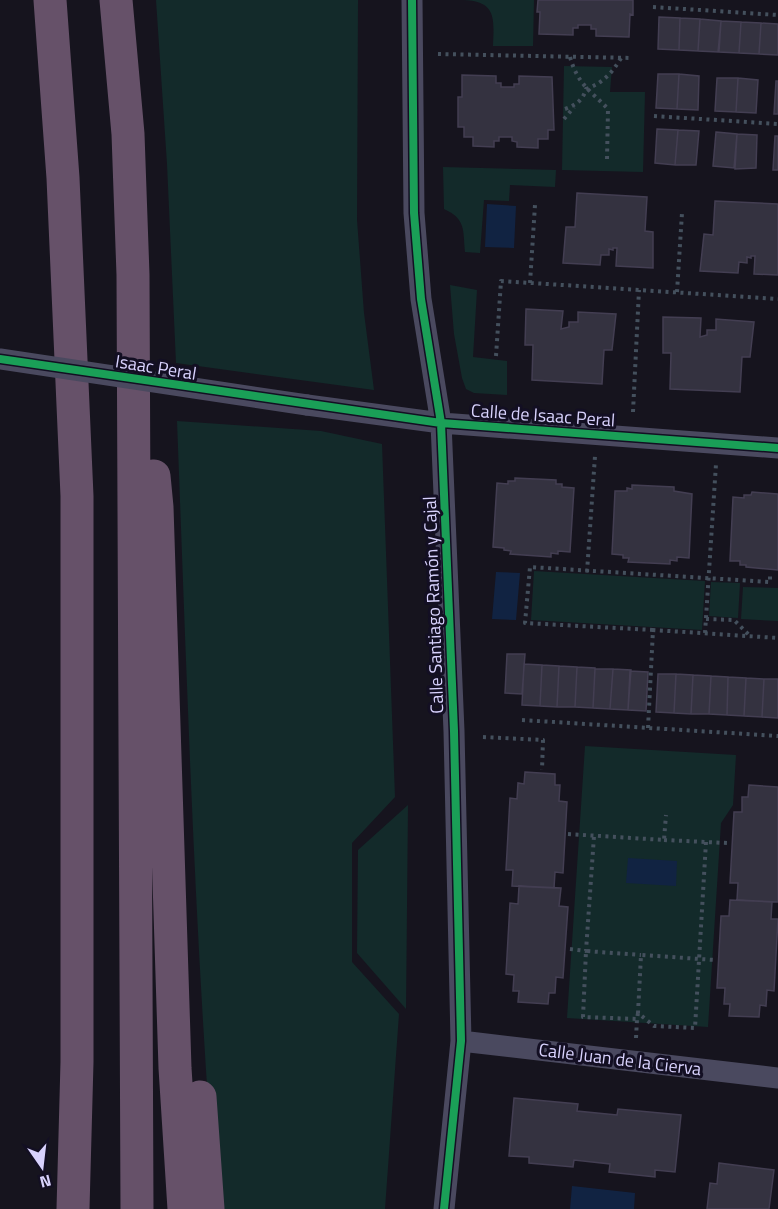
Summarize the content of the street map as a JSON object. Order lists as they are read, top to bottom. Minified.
{"streets":{"street":["Isaac Peral","Calle de Isaac Peral","Calle Santiago Ramón y Cajal","Calle Juan de la Cierva"]},"crossings":[["Isaac Peral","Calle de Isaac Peral"],["Calle de Isaac Peral","Calle Santiago Ramón y Cajal"],["Calle Santiago Ramón y Cajal","Calle Juan de la Cierva"]],"north":"bottom"}
